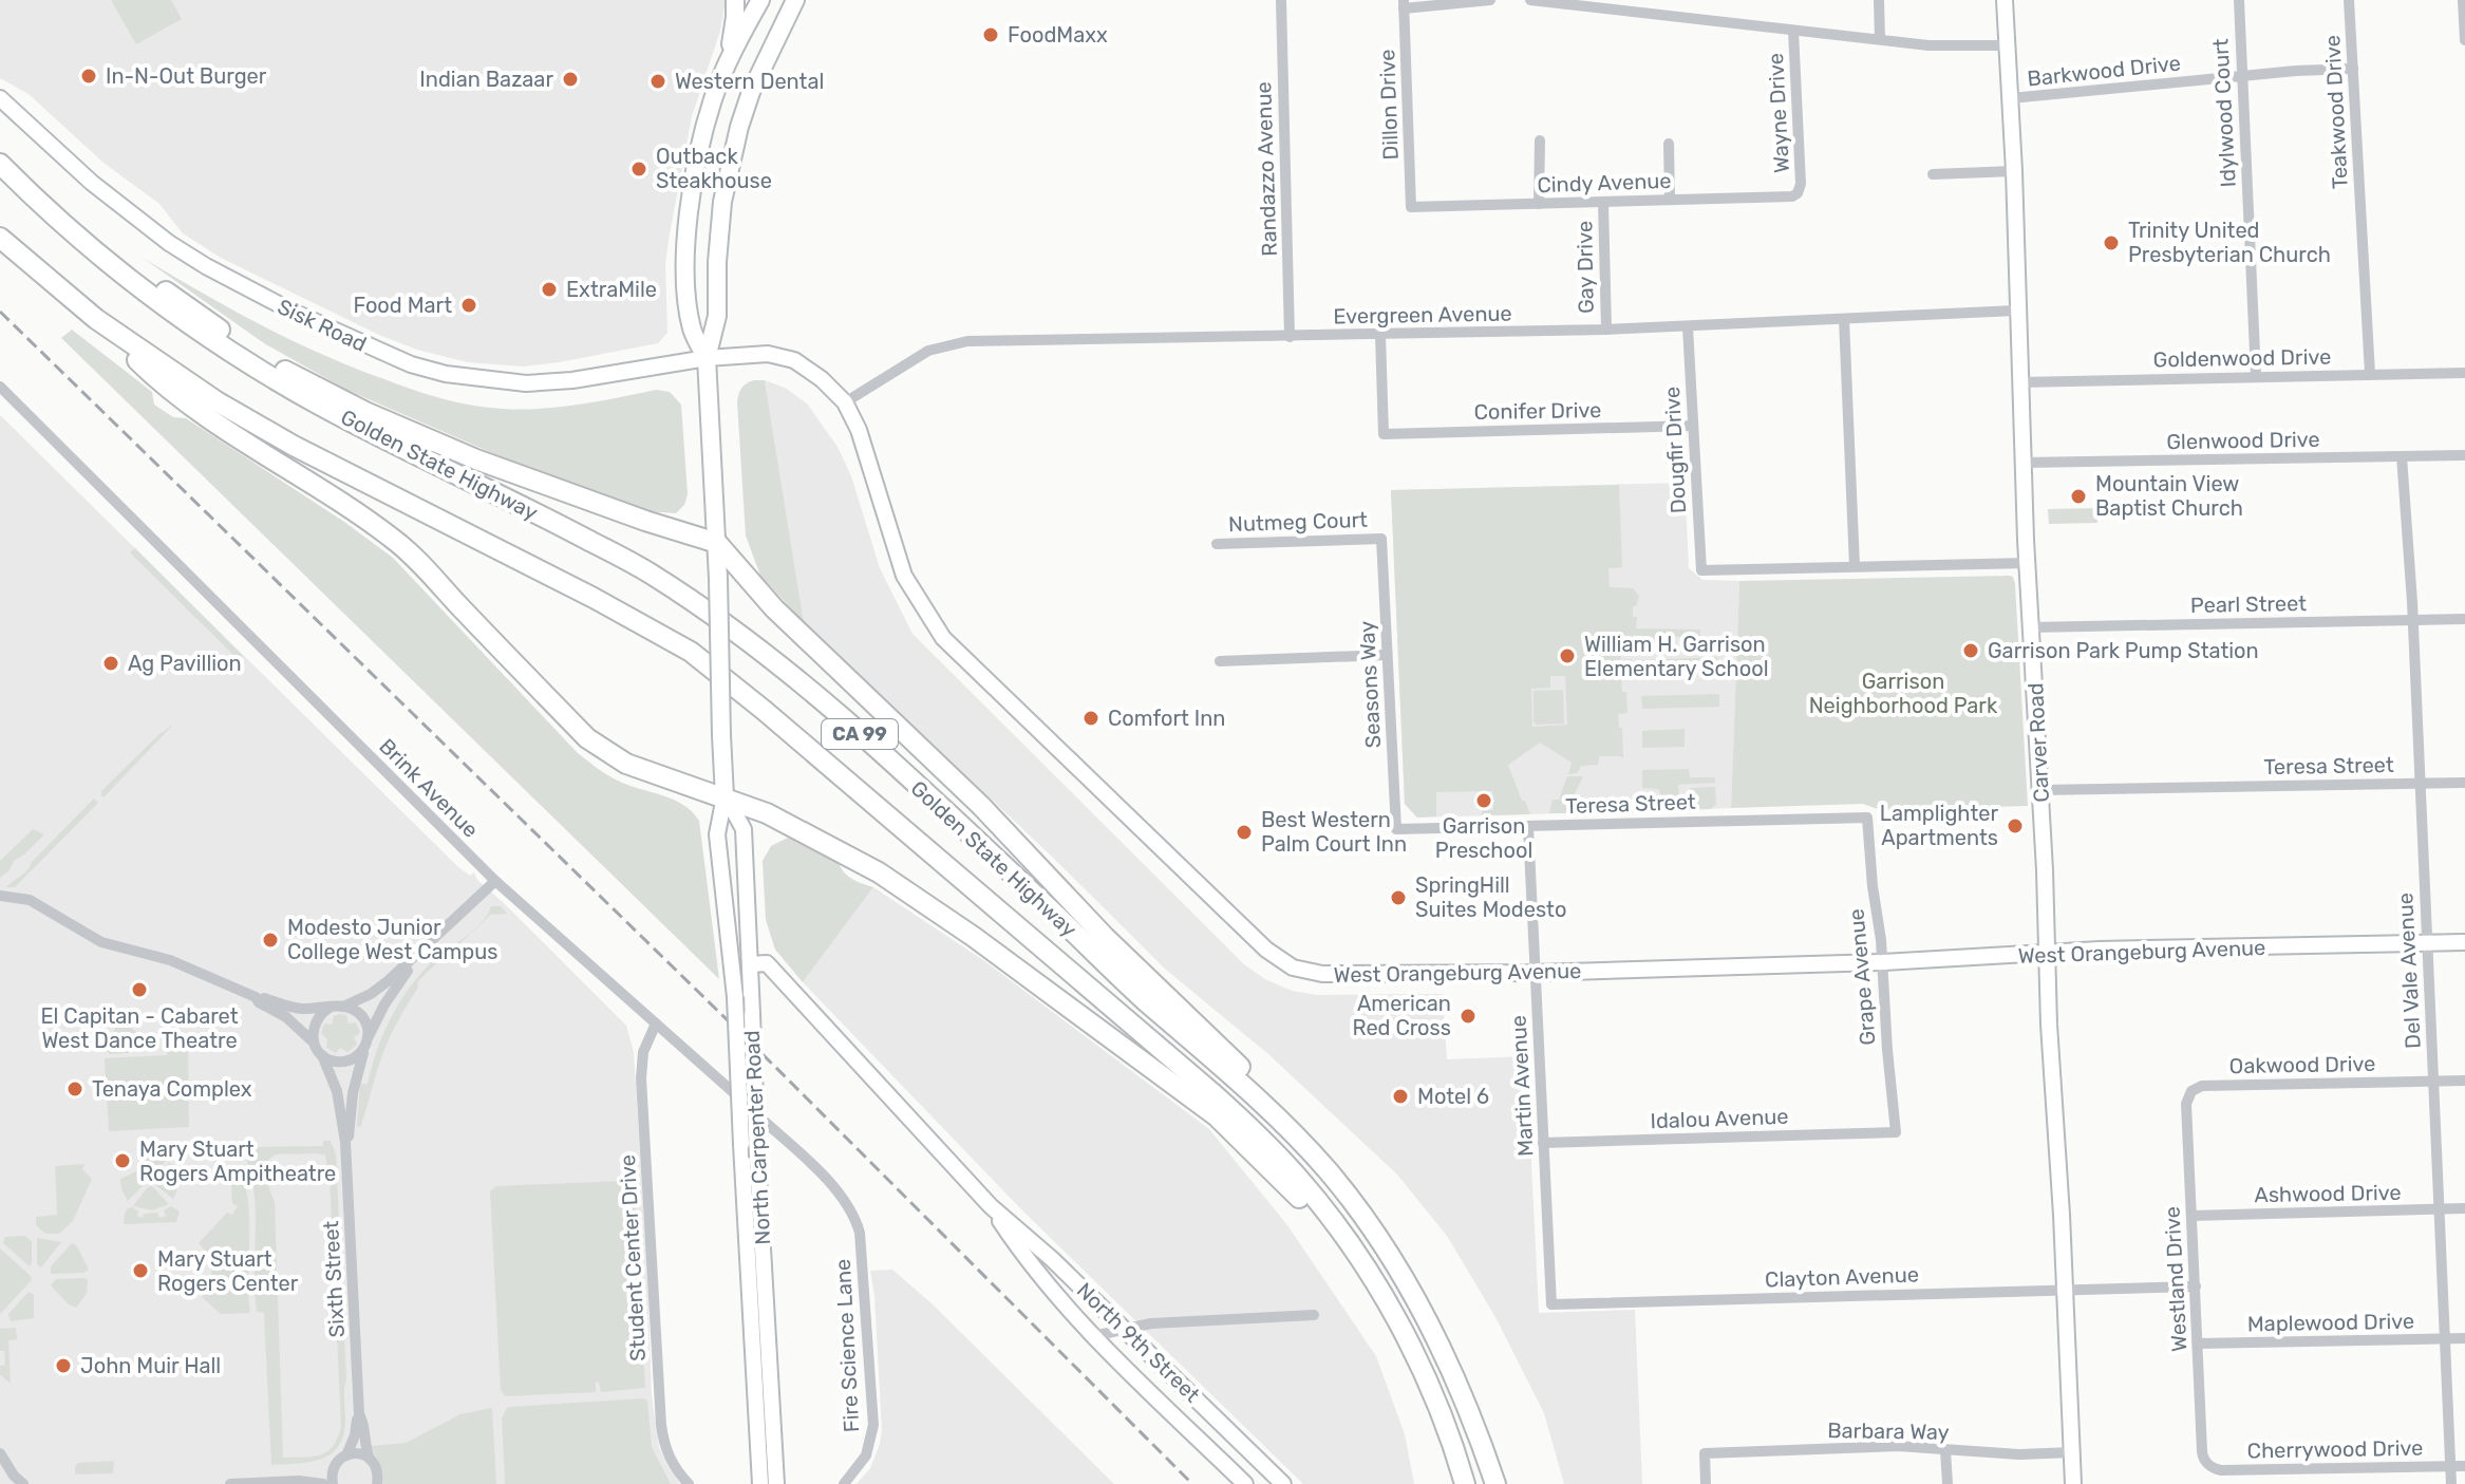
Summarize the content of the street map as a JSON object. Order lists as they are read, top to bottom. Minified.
{"streets":{"highway":["Golden State Highway","CA 99"],"main road":["North Carpenter Road"],"street":["Barkwood Drive","Dillon Drive","Teakwood Drive","Wayne Drive","Idylwood Court","Randazzo Avenue","Cindy Avenue","Gay Drive","Evergreen Avenue","Sisk Road","Goldenwood Drive","Conifer Drive","Glenwood Drive","Dougfir Drive","Nutmeg Court","Pearl Street","Seasons Way","Carver Road","Teresa Street","Brink Avenue","West Orangeburg Avenue","Del Vale Avenue","Grape Avenue","Oakwood Drive","Martin Avenue","Idalou Avenue","Ashwood Drive","Student Center Drive","Clayton Avenue","Sixth Street","Westland Drive","Maplewood Drive","North 9th Street","Fire Science Lane","Barbara Way","Cherrywood Drive"]},"crossings":[["Barkwood Drive","Teakwood Drive"],["Barkwood Drive","Idylwood Court"],["Barkwood Drive","Carver Road"],["Dillon Drive","Cindy Avenue"],["Teakwood Drive","Goldenwood Drive"],["Wayne Drive","Cindy Avenue"],["Idylwood Court","Goldenwood Drive"],["Randazzo Avenue","Evergreen Avenue"],["Cindy Avenue","Gay Drive"],["Gay Drive","Evergreen Avenue"],["Evergreen Avenue","Conifer Drive"],["Evergreen Avenue","Dougfir Drive"],["Evergreen Avenue","Carver Road"],["Evergreen Avenue","West Orangeburg Avenue"],["Sisk Road","West Orangeburg Avenue"],["Sisk Road","North Carpenter Road"],["Goldenwood Drive","Carver Road"],["Conifer Drive","Dougfir Drive"],["Glenwood Drive","Carver Road"],["Glenwood Drive","Del Vale Avenue"],["Nutmeg Court","Seasons Way"],["Pearl Street","Carver Road"],["Pearl Street","Del Vale Avenue"],["Seasons Way","Teresa Street"],["Carver Road","Teresa Street"],["Carver Road","West Orangeburg Avenue"],["Carver Road","Clayton Avenue"],["Carver Road","Barbara Way"],["Teresa Street","Del Vale Avenue"],["Teresa Street","Grape Avenue"],["Teresa Street","Martin Avenue"],["Brink Avenue","Student Center Drive"],["Brink Avenue","Fire Science Lane"],["West Orangeburg Avenue","Del Vale Avenue"],["West Orangeburg Avenue","Grape Avenue"],["West Orangeburg Avenue","Martin Avenue"],["West Orangeburg Avenue","North Carpenter Road"],["Del Vale Avenue","Oakwood Drive"],["Del Vale Avenue","Ashwood Drive"],["Del Vale Avenue","Maplewood Drive"],["Del Vale Avenue","Cherrywood Drive"],["Grape Avenue","Idalou Avenue"],["Oakwood Drive","Westland Drive"],["Martin Avenue","Idalou Avenue"],["Martin Avenue","Clayton Avenue"],["North Carpenter Road","North 9th Street"],["Ashwood Drive","Westland Drive"],["Clayton Avenue","Westland Drive"],["Westland Drive","Maplewood Drive"],["Westland Drive","Cherrywood Drive"]],"parks":["Garrison Neighborhood Park"],"places":["FoodMaxx","In-N-Out Burger","Indian Bazaar","Western Dental","Outback Steakhouse","Trinity United Presbyterian Church","ExtraMile","Food Mart","Mountain View Baptist Church","Garrison Park Pump Station","William H. Garrison Elementary School","Ag Pavillion","Comfort Inn","Garrison Preschool","Lamplighter Apartments","Best Western Palm Court Inn","SpringHill Suites Modesto","Modesto Junior College West Campus","El Capitan - Cabaret West Dance Theatre","American Red Cross","Tenaya Complex","Motel 6","Mary Stuart Rogers Ampitheatre","Mary Stuart Rogers Center","John Muir Hall"]}
